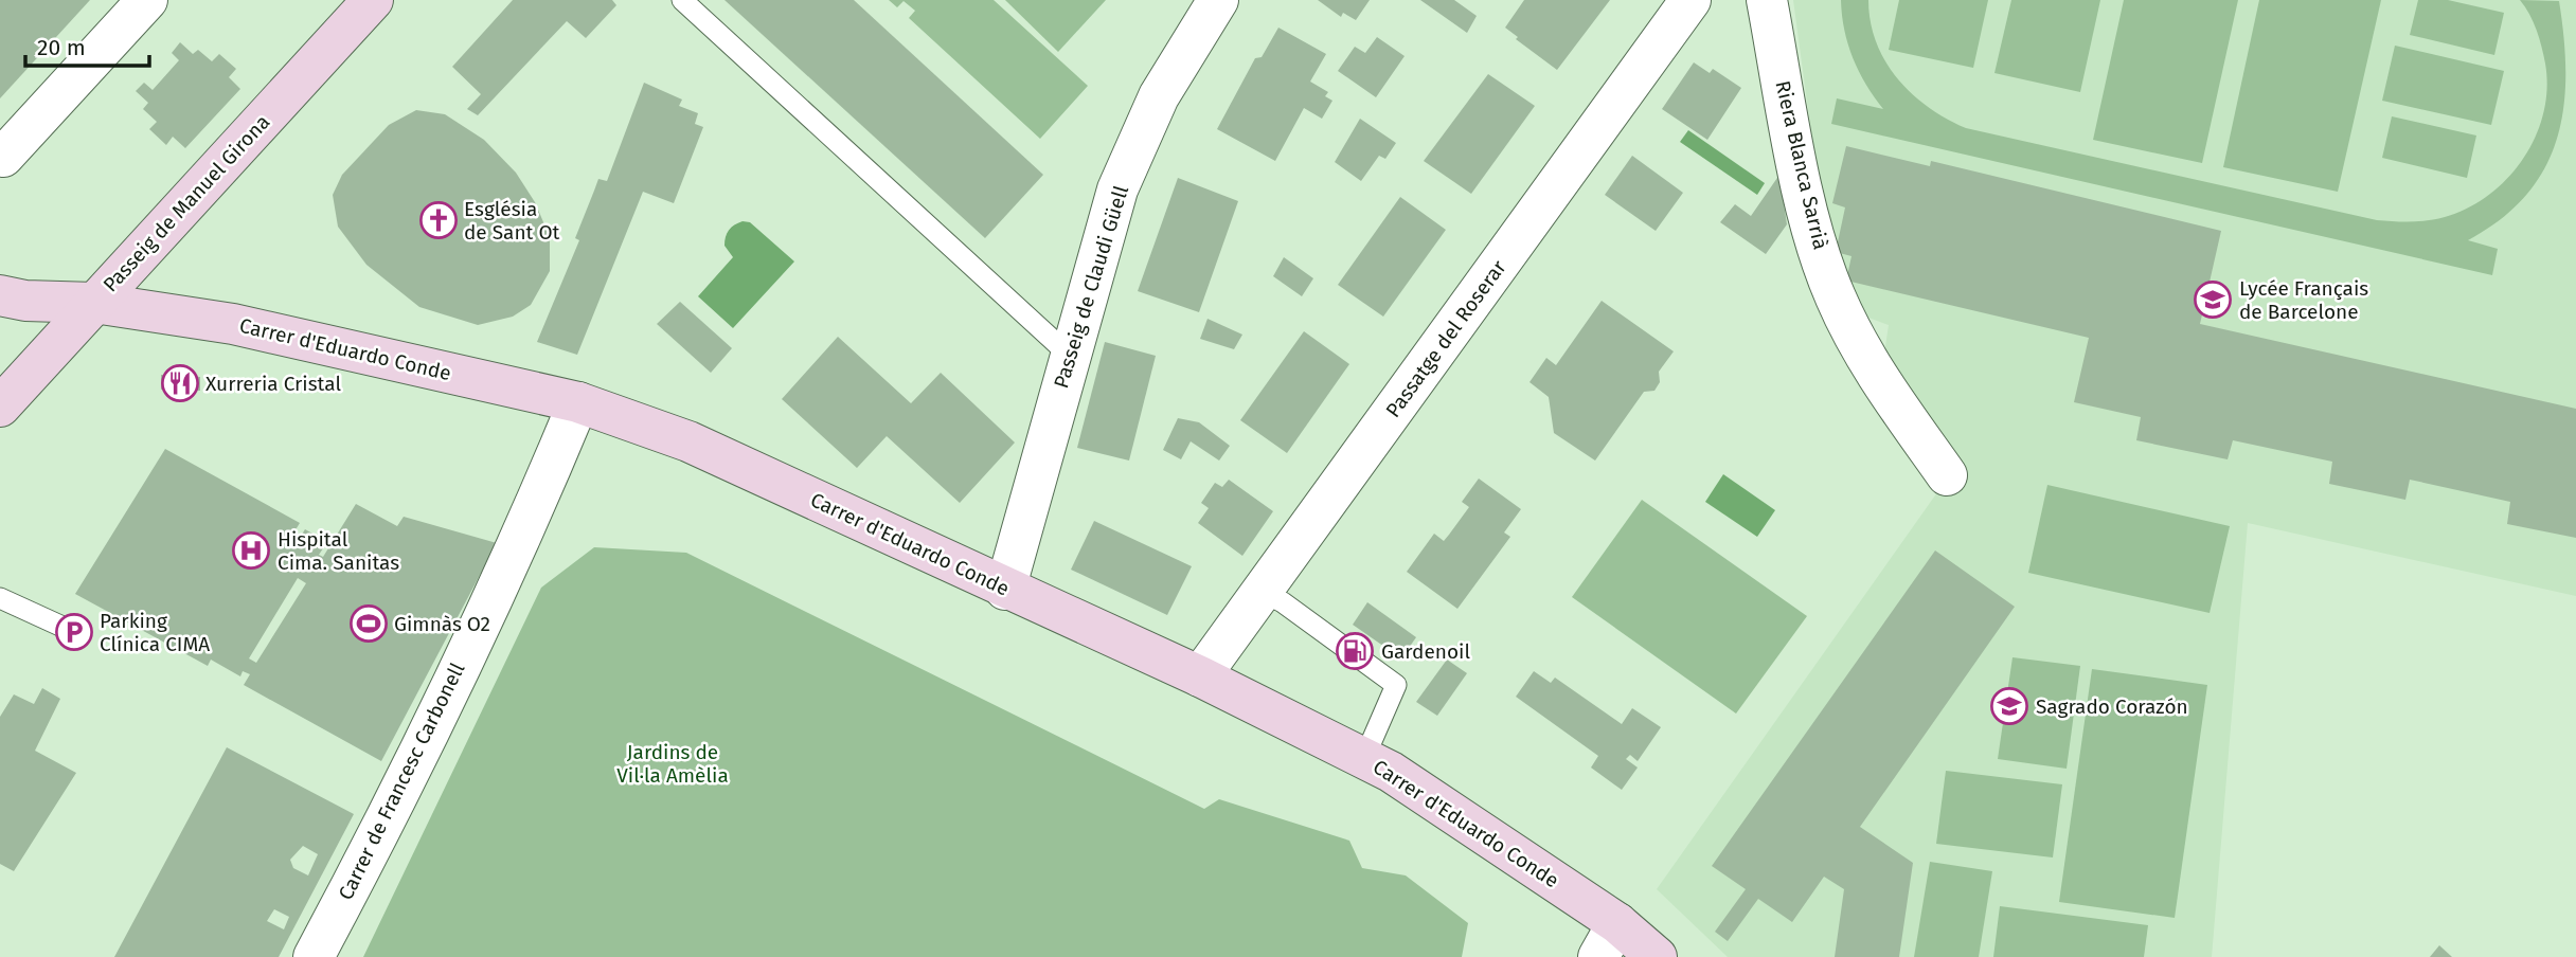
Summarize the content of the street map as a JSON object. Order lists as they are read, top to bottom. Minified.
{"streets":{"street":["Riera Blanca Sarrià","Passeig de Manuel Girona","Passeig de Claudi Güell","Passatge del Roserar","Carrer d'Eduardo Conde","Carrer de Francesc Carbonell"]},"crossings":[["Passeig de Manuel Girona","Carrer d'Eduardo Conde"],["Passeig de Claudi Güell","Carrer d'Eduardo Conde"],["Passatge del Roserar","Carrer d'Eduardo Conde"],["Carrer d'Eduardo Conde","Carrer de Francesc Carbonell"]],"parks":["Jardins de Vil·la Amèlia"],"places":{"church":["Església de Sant Ot"],"school or university":["Lycée Français de Barcelone","Sagrado Corazón"],"restaurant":["Xurreria Cristal"],"hospital":["Hispital Cima. Sanitas"],"sports":["Gimnàs O2"],"parking":["Parking Clínica CIMA"],"fuel station":["Gardenoil"]},"scale_bar":"20 m"}
